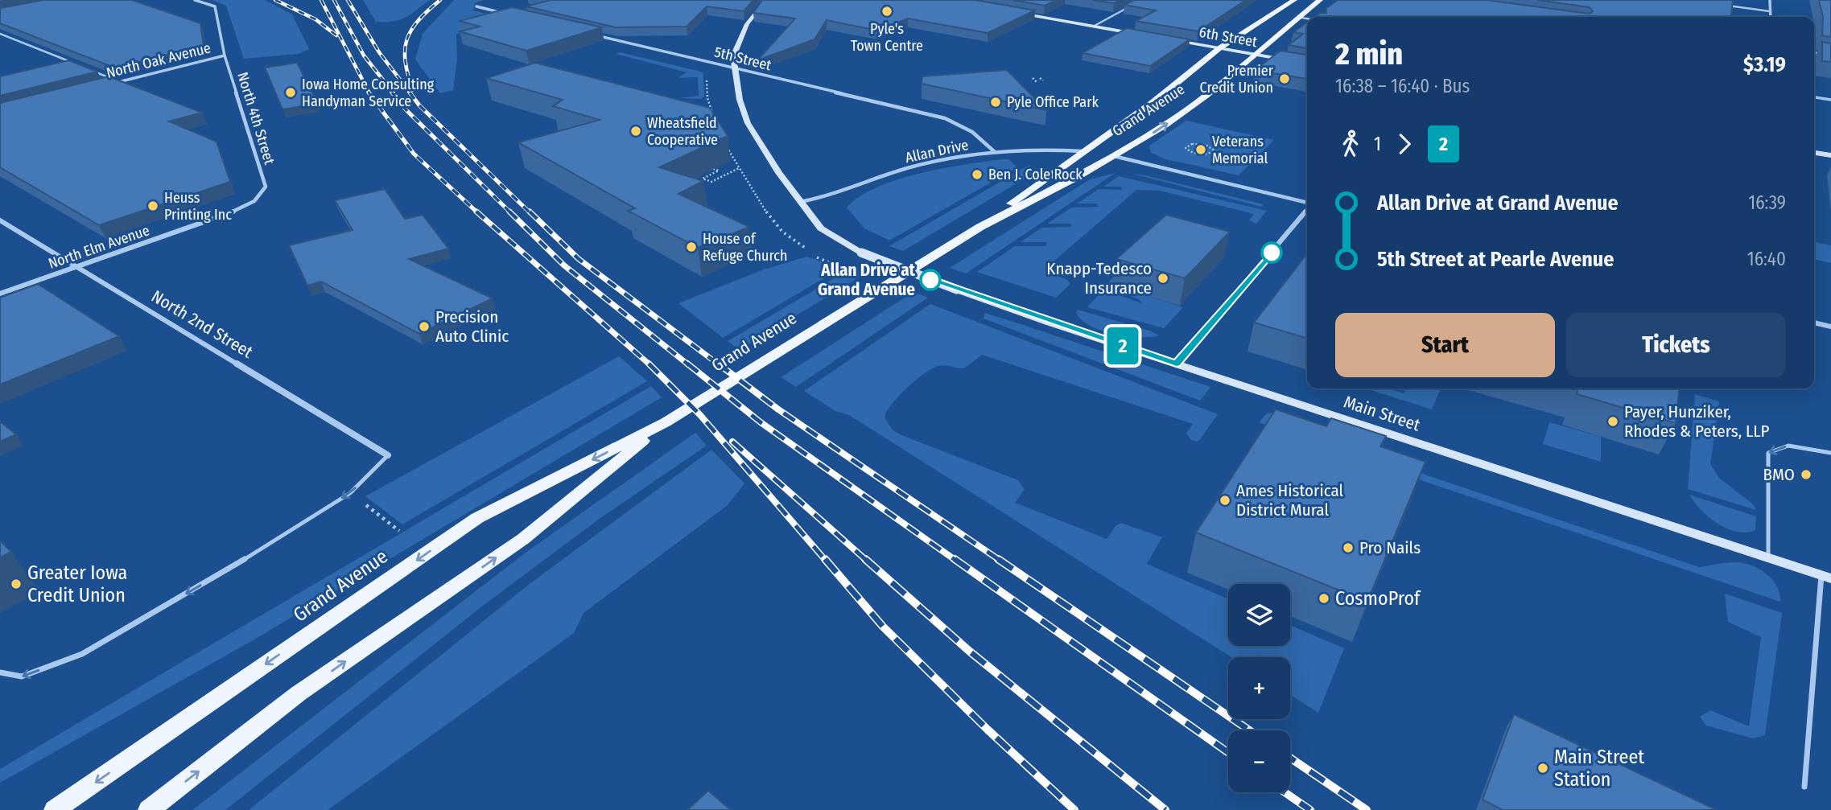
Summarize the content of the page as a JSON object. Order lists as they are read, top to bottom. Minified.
{"streets":{"main road":["Grand Avenue"],"street":["6th Street","5th Street","North Oak Avenue","North 4th Street","Allan Drive","North Elm Avenue","North 2nd Street","Main Street"]},"crossings":[["6th Street","Grand Avenue"],["5th Street","Allan Drive"],["5th Street","Main Street"],["North Oak Avenue","North 4th Street"],["Grand Avenue","Allan Drive"],["North 4th Street","North Elm Avenue"],["Allan Drive","Main Street"],["North Elm Avenue","North 2nd Street"]],"places":["Pyle's Town Centre","Premier Credit Union","Iowa Home Consulting Handyman Service","Pyle Office Park","Wheatsfield Cooperative","Veterans Memorial","Ben J. Cole Rock","Heuss Printing Inc","House of Refuge Church","Knapp-Tedesco Insurance","Allan Drive at Grand Avenue","Precision Auto Clinic","Payer, Hunziker, Rhodes & Peters, LLP","BMO","Ames Historical District Mural","Pro Nails","Greater Iowa Credit Union","CosmoProf","Main Street Station"],"lines":["bus line 2"],"page":{"on_map":"2","heading":["2 min","16:38 – 16:40 · Bus","$3.19"],"legs":["1","2"],"list":[{"name":"Allan Drive at Grand Avenue","value":"16:39"},{"name":"5th Street at Pearle Avenue","value":"16:40"}],"buttons":["Start","Tickets"],"map_buttons":["+","−"]}}
